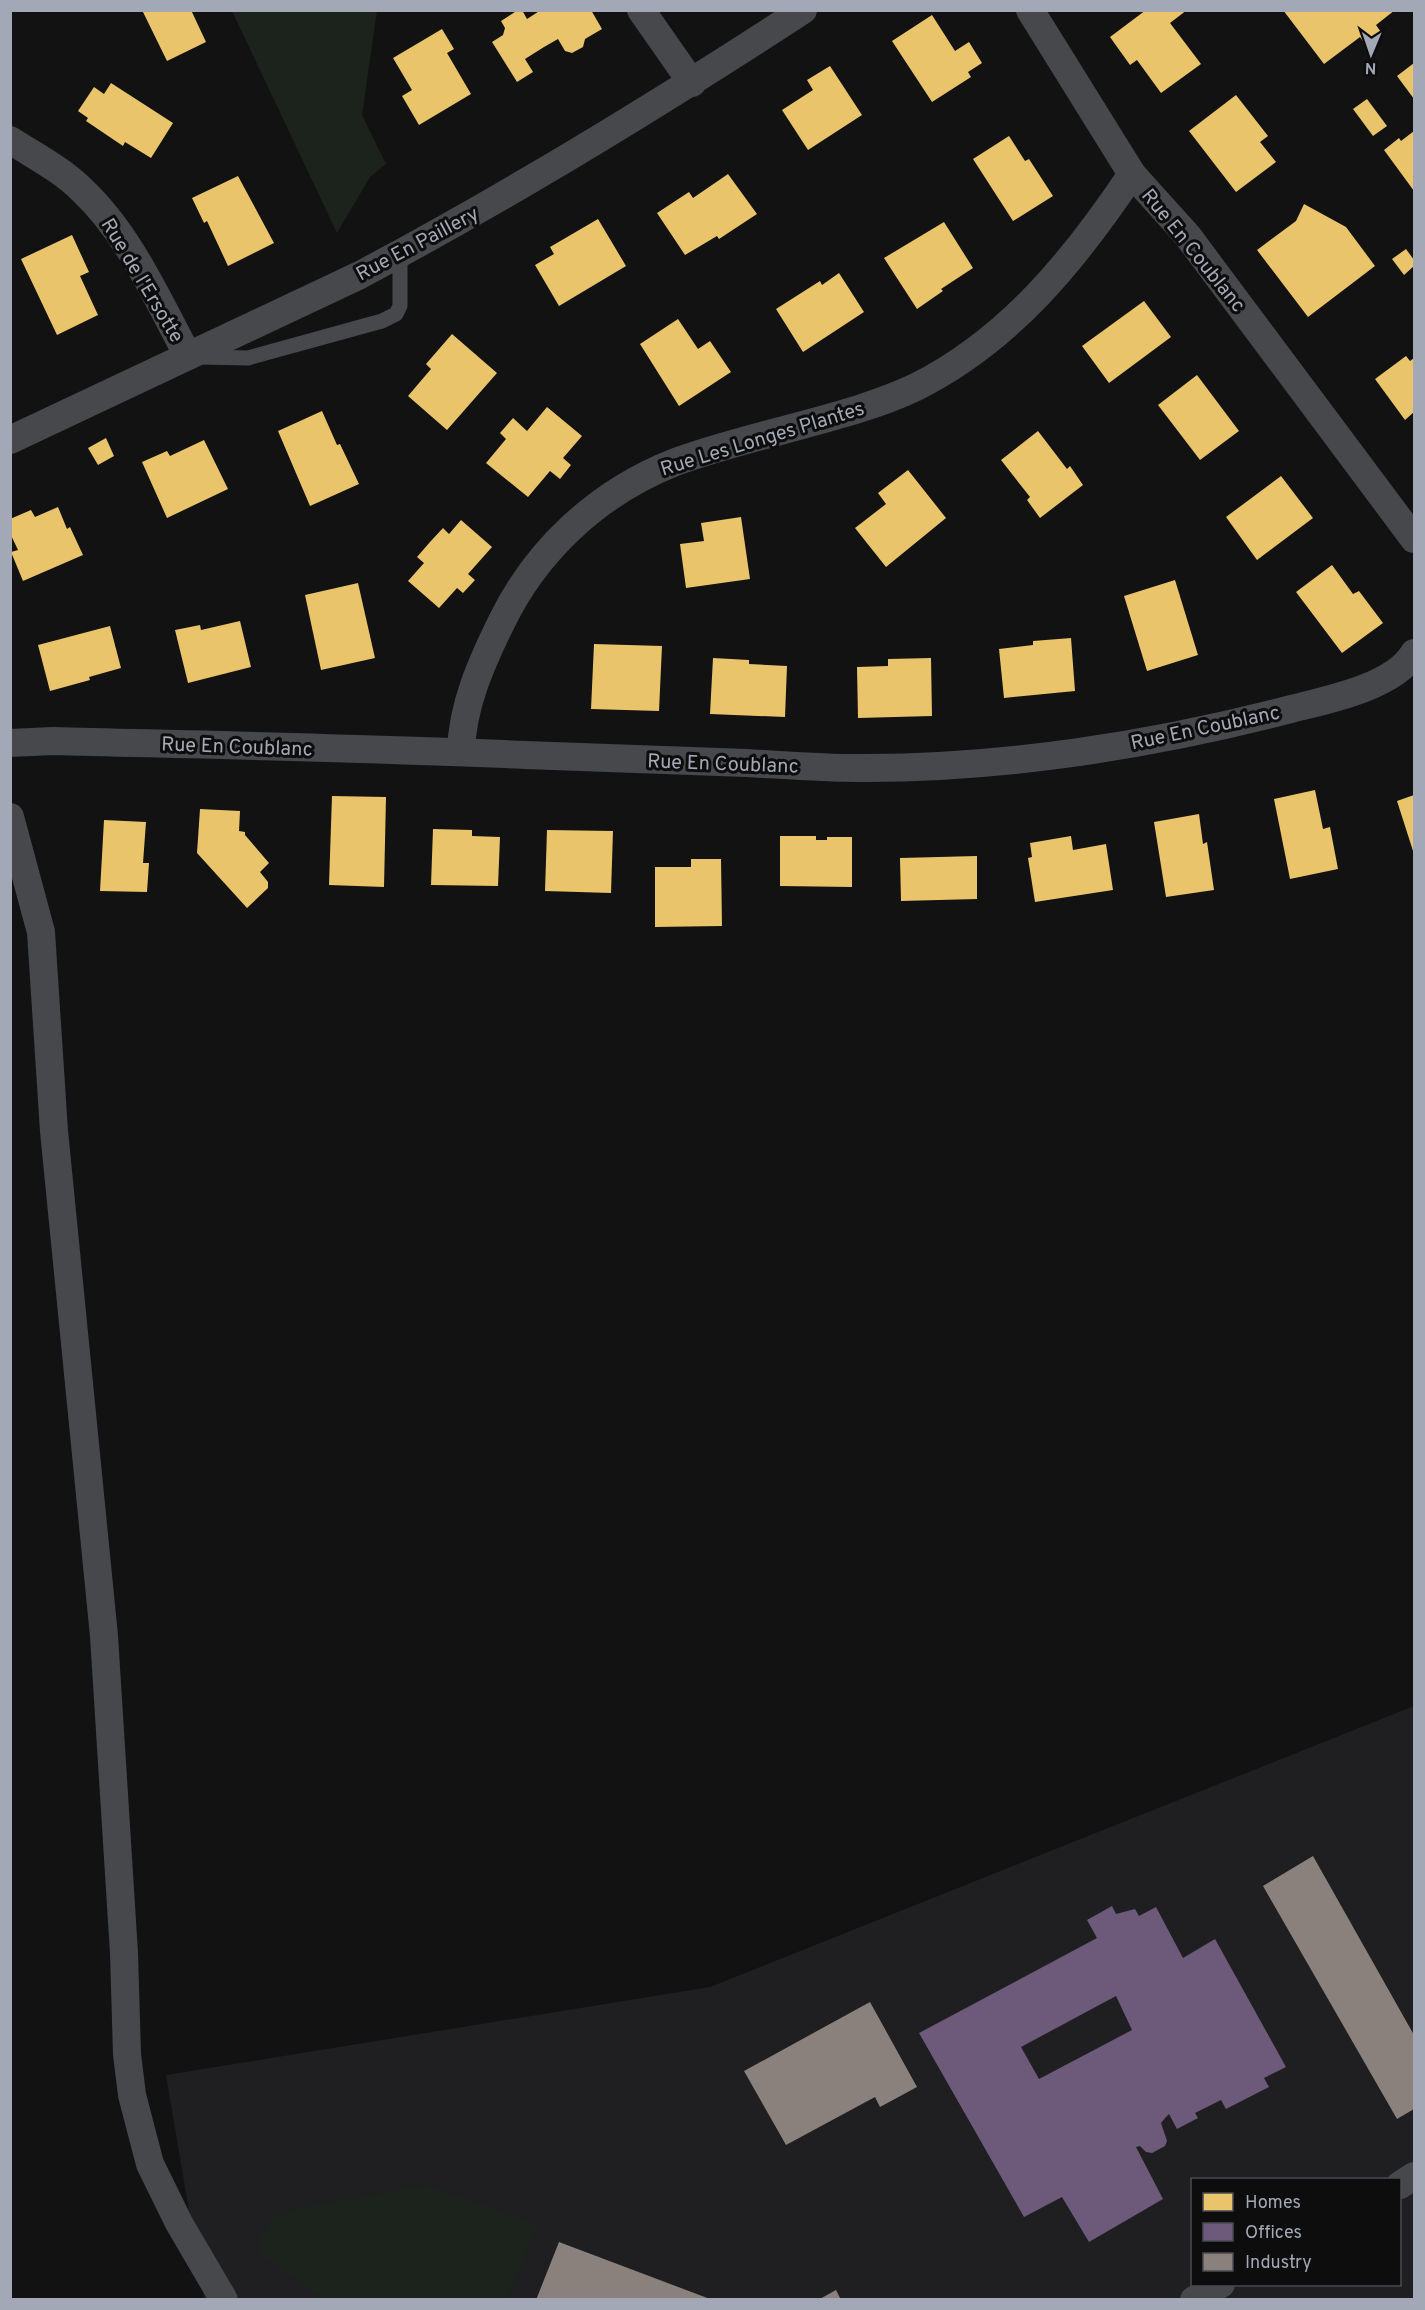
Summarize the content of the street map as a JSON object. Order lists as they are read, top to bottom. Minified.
{"streets":{"street":["Rue En Paillery","Rue En Coublanc","Rue de l'Ersotte","Rue Les Longes Plantes"]},"crossings":[["Rue En Paillery","Rue de l'Ersotte"],["Rue En Coublanc","Rue Les Longes Plantes"]],"legend":["Homes","Offices","Industry"],"north":"bottom"}
